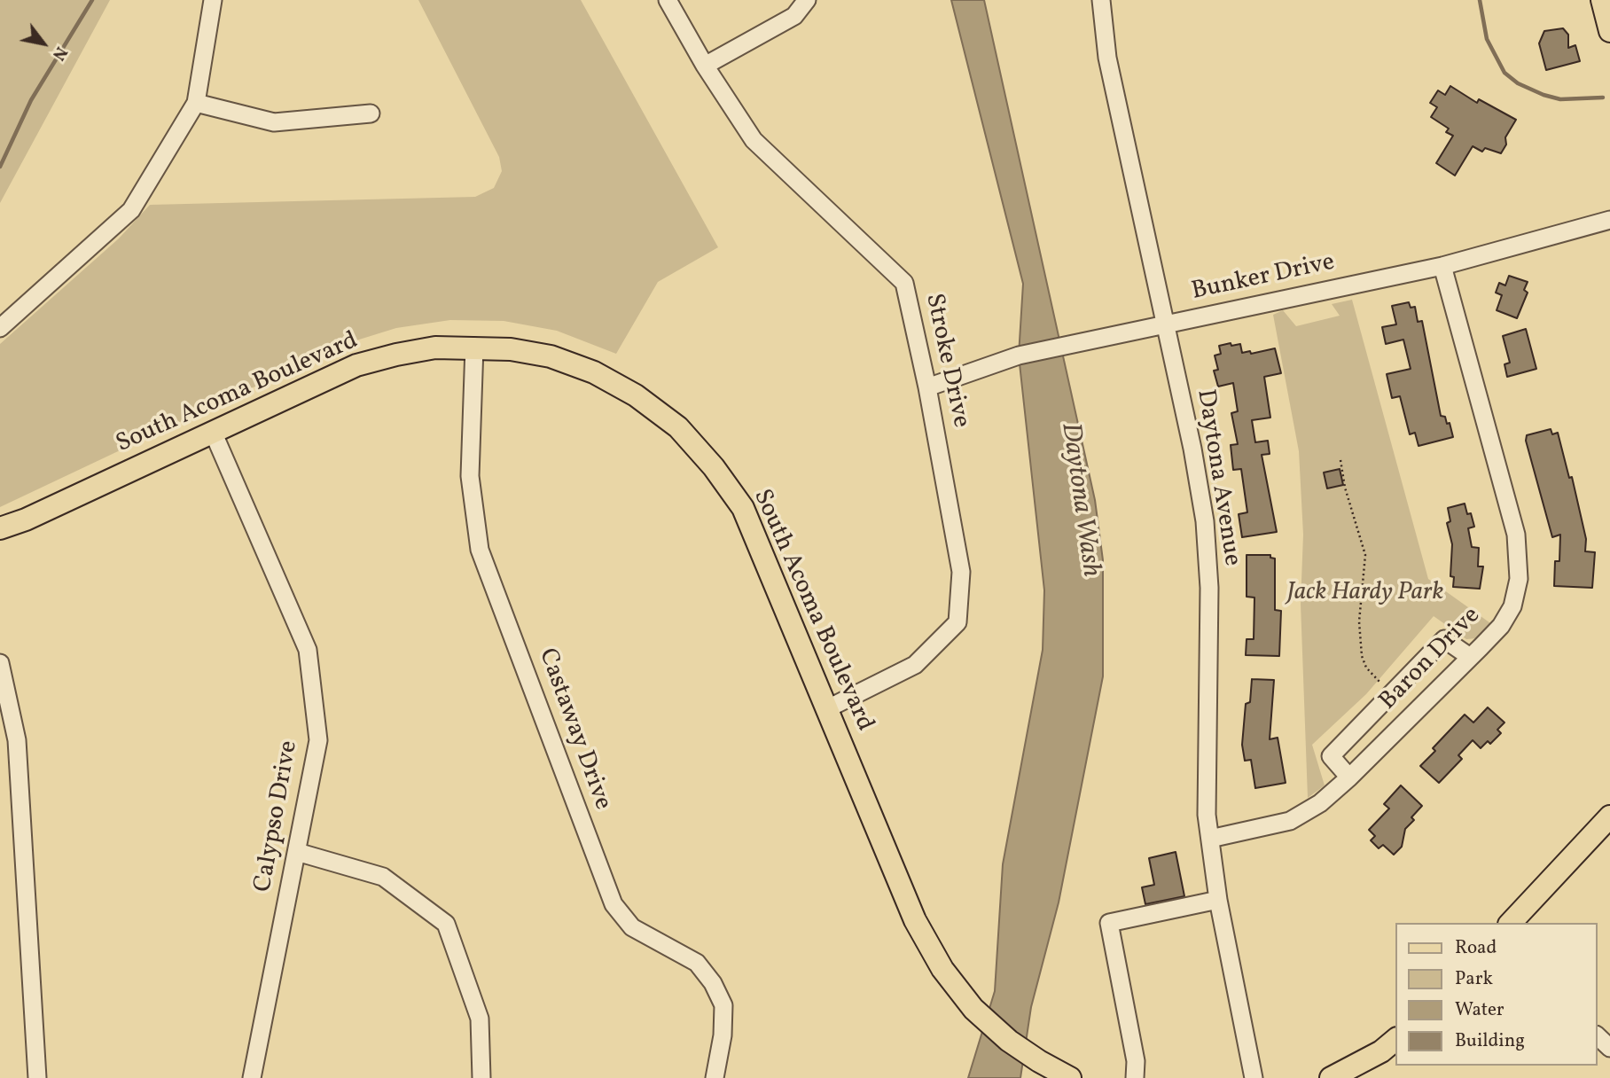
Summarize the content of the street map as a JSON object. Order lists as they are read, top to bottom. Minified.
{"streets":{"main road":["South Acoma Boulevard"],"street":["Bunker Drive","Stroke Drive","Daytona Avenue","Baron Drive","Castaway Drive","Calypso Drive"]},"crossings":[["Bunker Drive","Stroke Drive"],["Bunker Drive","Daytona Avenue"],["Bunker Drive","Baron Drive"],["Stroke Drive","South Acoma Boulevard"],["South Acoma Boulevard","Castaway Drive"],["South Acoma Boulevard","Calypso Drive"],["Daytona Avenue","Baron Drive"]],"water":["Daytona Wash"],"parks":["Jack Hardy Park"],"legend":["Road","Park","Water","Building"],"north":"bottom right"}
